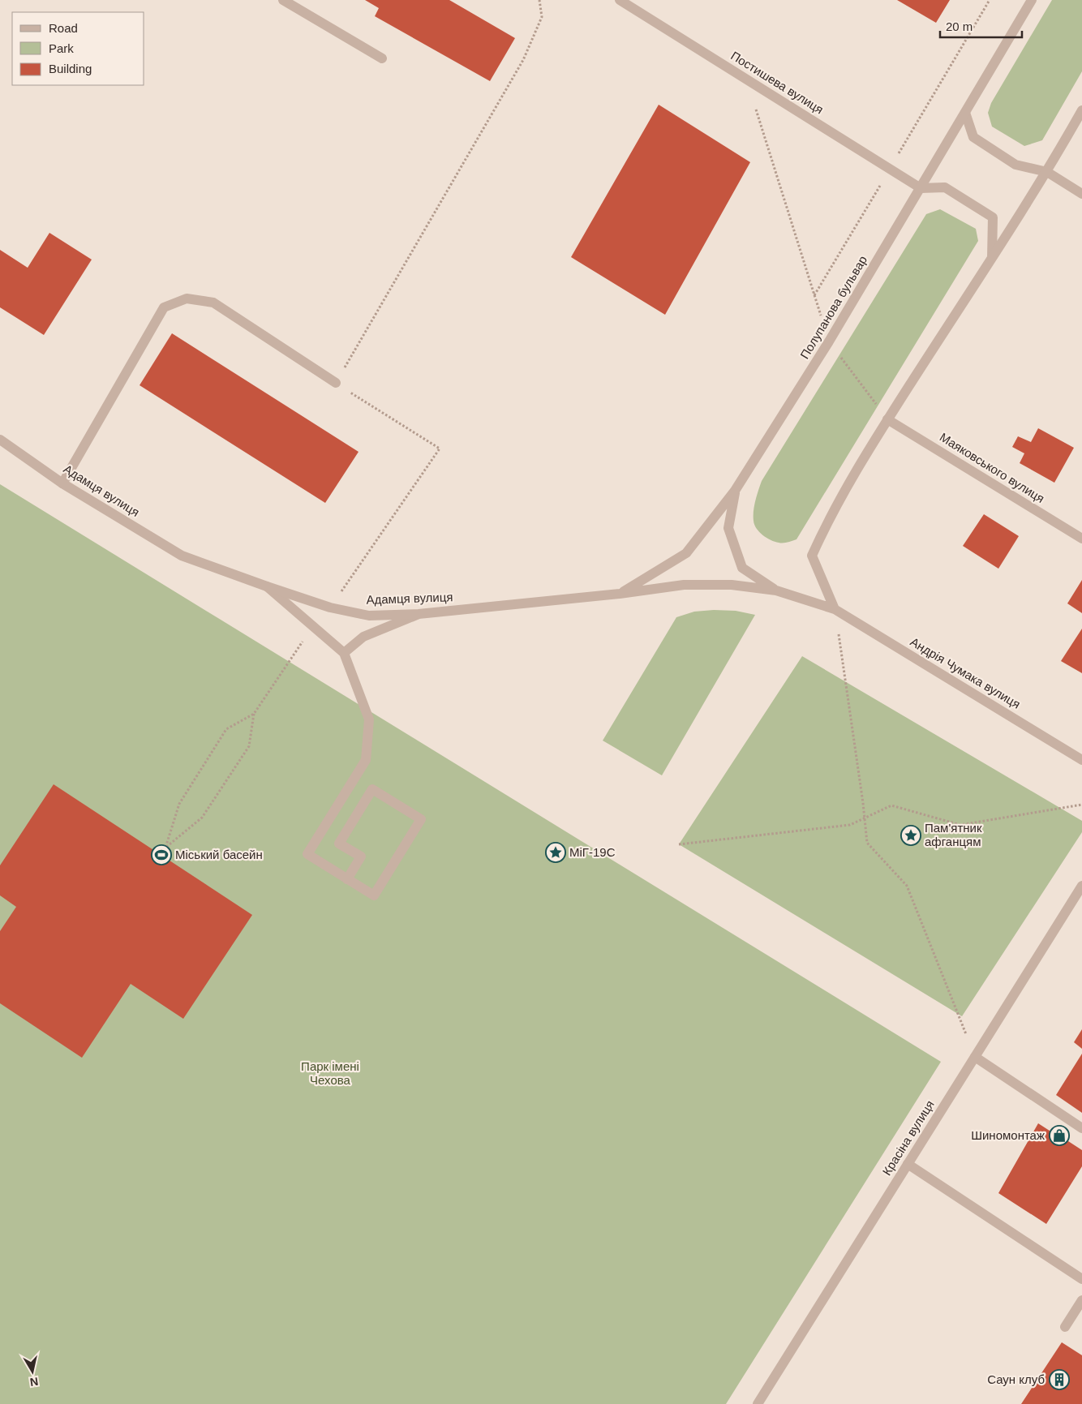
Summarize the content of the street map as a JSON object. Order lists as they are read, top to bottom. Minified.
{"streets":{"street":["Постишева вулиця","Полупанова бульвар","Маяковського вулиця","Адамця вулиця","Андрія Чумака вулиця","Красіна вулиця"]},"crossings":[["Постишева вулиця","Полупанова бульвар"],["Полупанова бульвар","Адамця вулиця"],["Адамця вулиця","Андрія Чумака вулиця"]],"parks":["Парк імені Чехова"],"places":{"place":["Пам'ятник афганцям","МіГ-19С"],"sports":["Міський басейн"],"shop":["Шиномонтаж"],"building":["Саун клуб"]},"legend":["Road","Park","Building"],"scale_bar":"20 m","north":"bottom"}
